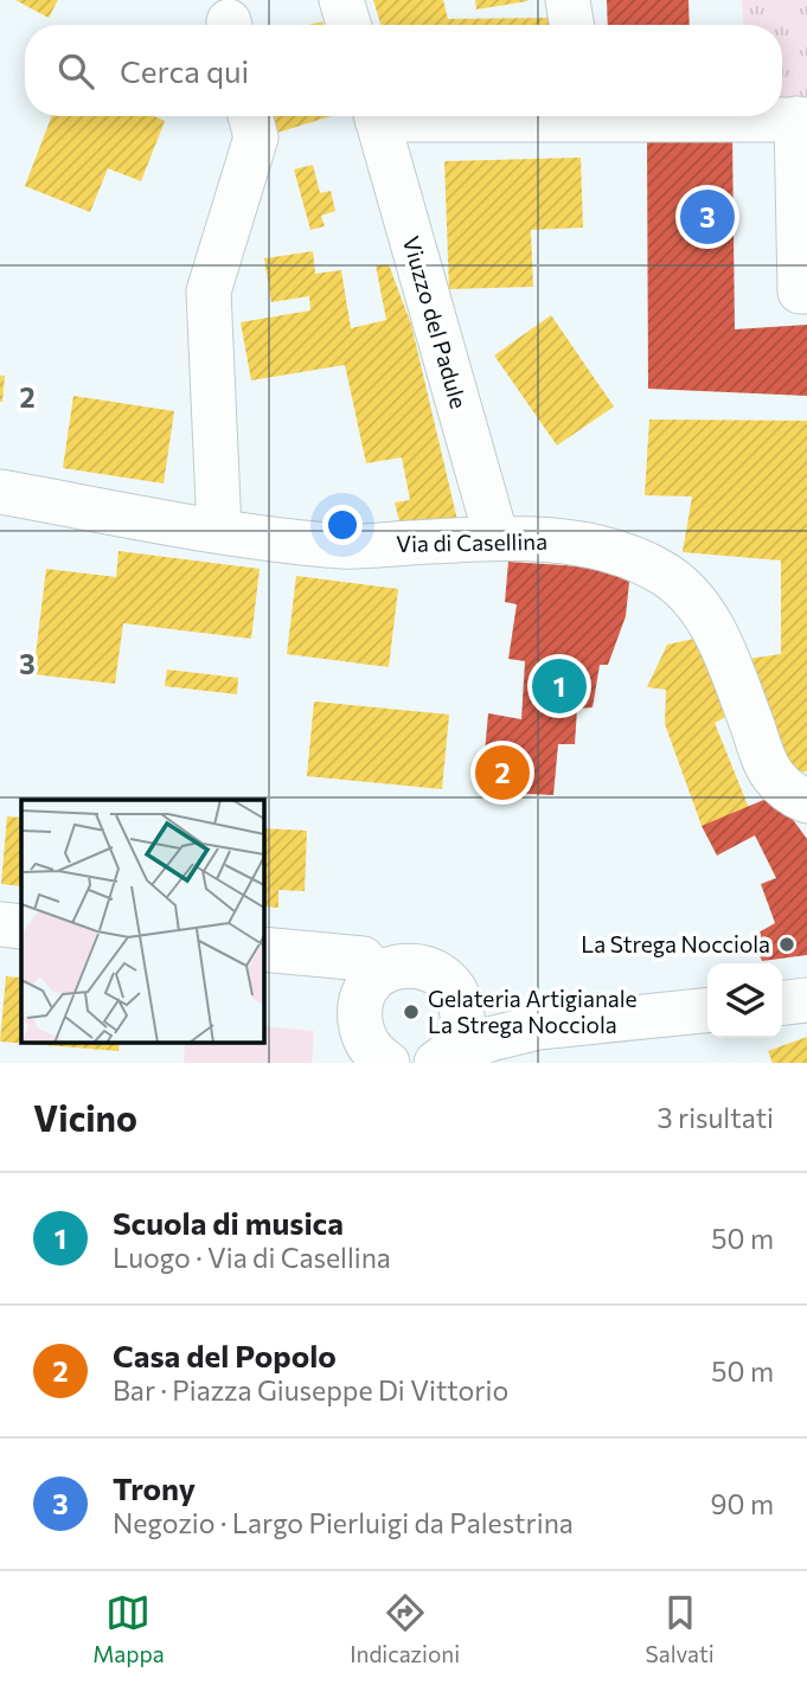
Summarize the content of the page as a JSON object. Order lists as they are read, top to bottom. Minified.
{"streets":{"street":["Viuzzo del Padule","Via di Casellina"]},"crossings":[["Viuzzo del Padule","Via di Casellina"]],"places":["La Strega Nocciola","Gelateria Artigianale La Strega Nocciola"],"page":{"search":"Cerca qui","pins":["3","1","2"],"heading":["Vicino","3 risultati"],"list":[{"mark":"1","name":"Scuola di musica","note":"Luogo · Via di Casellina","value":"50 m"},{"mark":"2","name":"Casa del Popolo","note":"Bar · Piazza Giuseppe Di Vittorio","value":"50 m"},{"mark":"3","name":"Trony","note":"Negozio · Largo Pierluigi da Palestrina","value":"90 m"}],"nav":["Mappa","Indicazioni","Salvati"]},"grid":{"rows":["2","3"]}}
